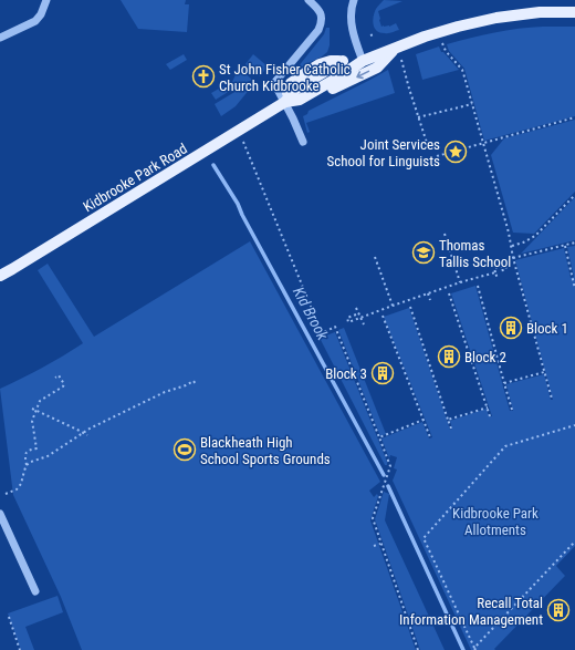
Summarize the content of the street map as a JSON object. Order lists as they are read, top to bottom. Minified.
{"streets":{"main road":["Kidbrooke Park Road"]},"water":["Kid Brook"],"parks":["Kidbrooke Park Allotments"],"places":{"church":["St John Fisher Catholic Church Kidbrooke"],"place":["Joint Services School for Linguists"],"school or university":["Thomas Tallis School"],"building":["Block 1","Block 2","Block 3","Recall Total Information Management"],"sports":["Blackheath High School Sports Grounds"]}}
